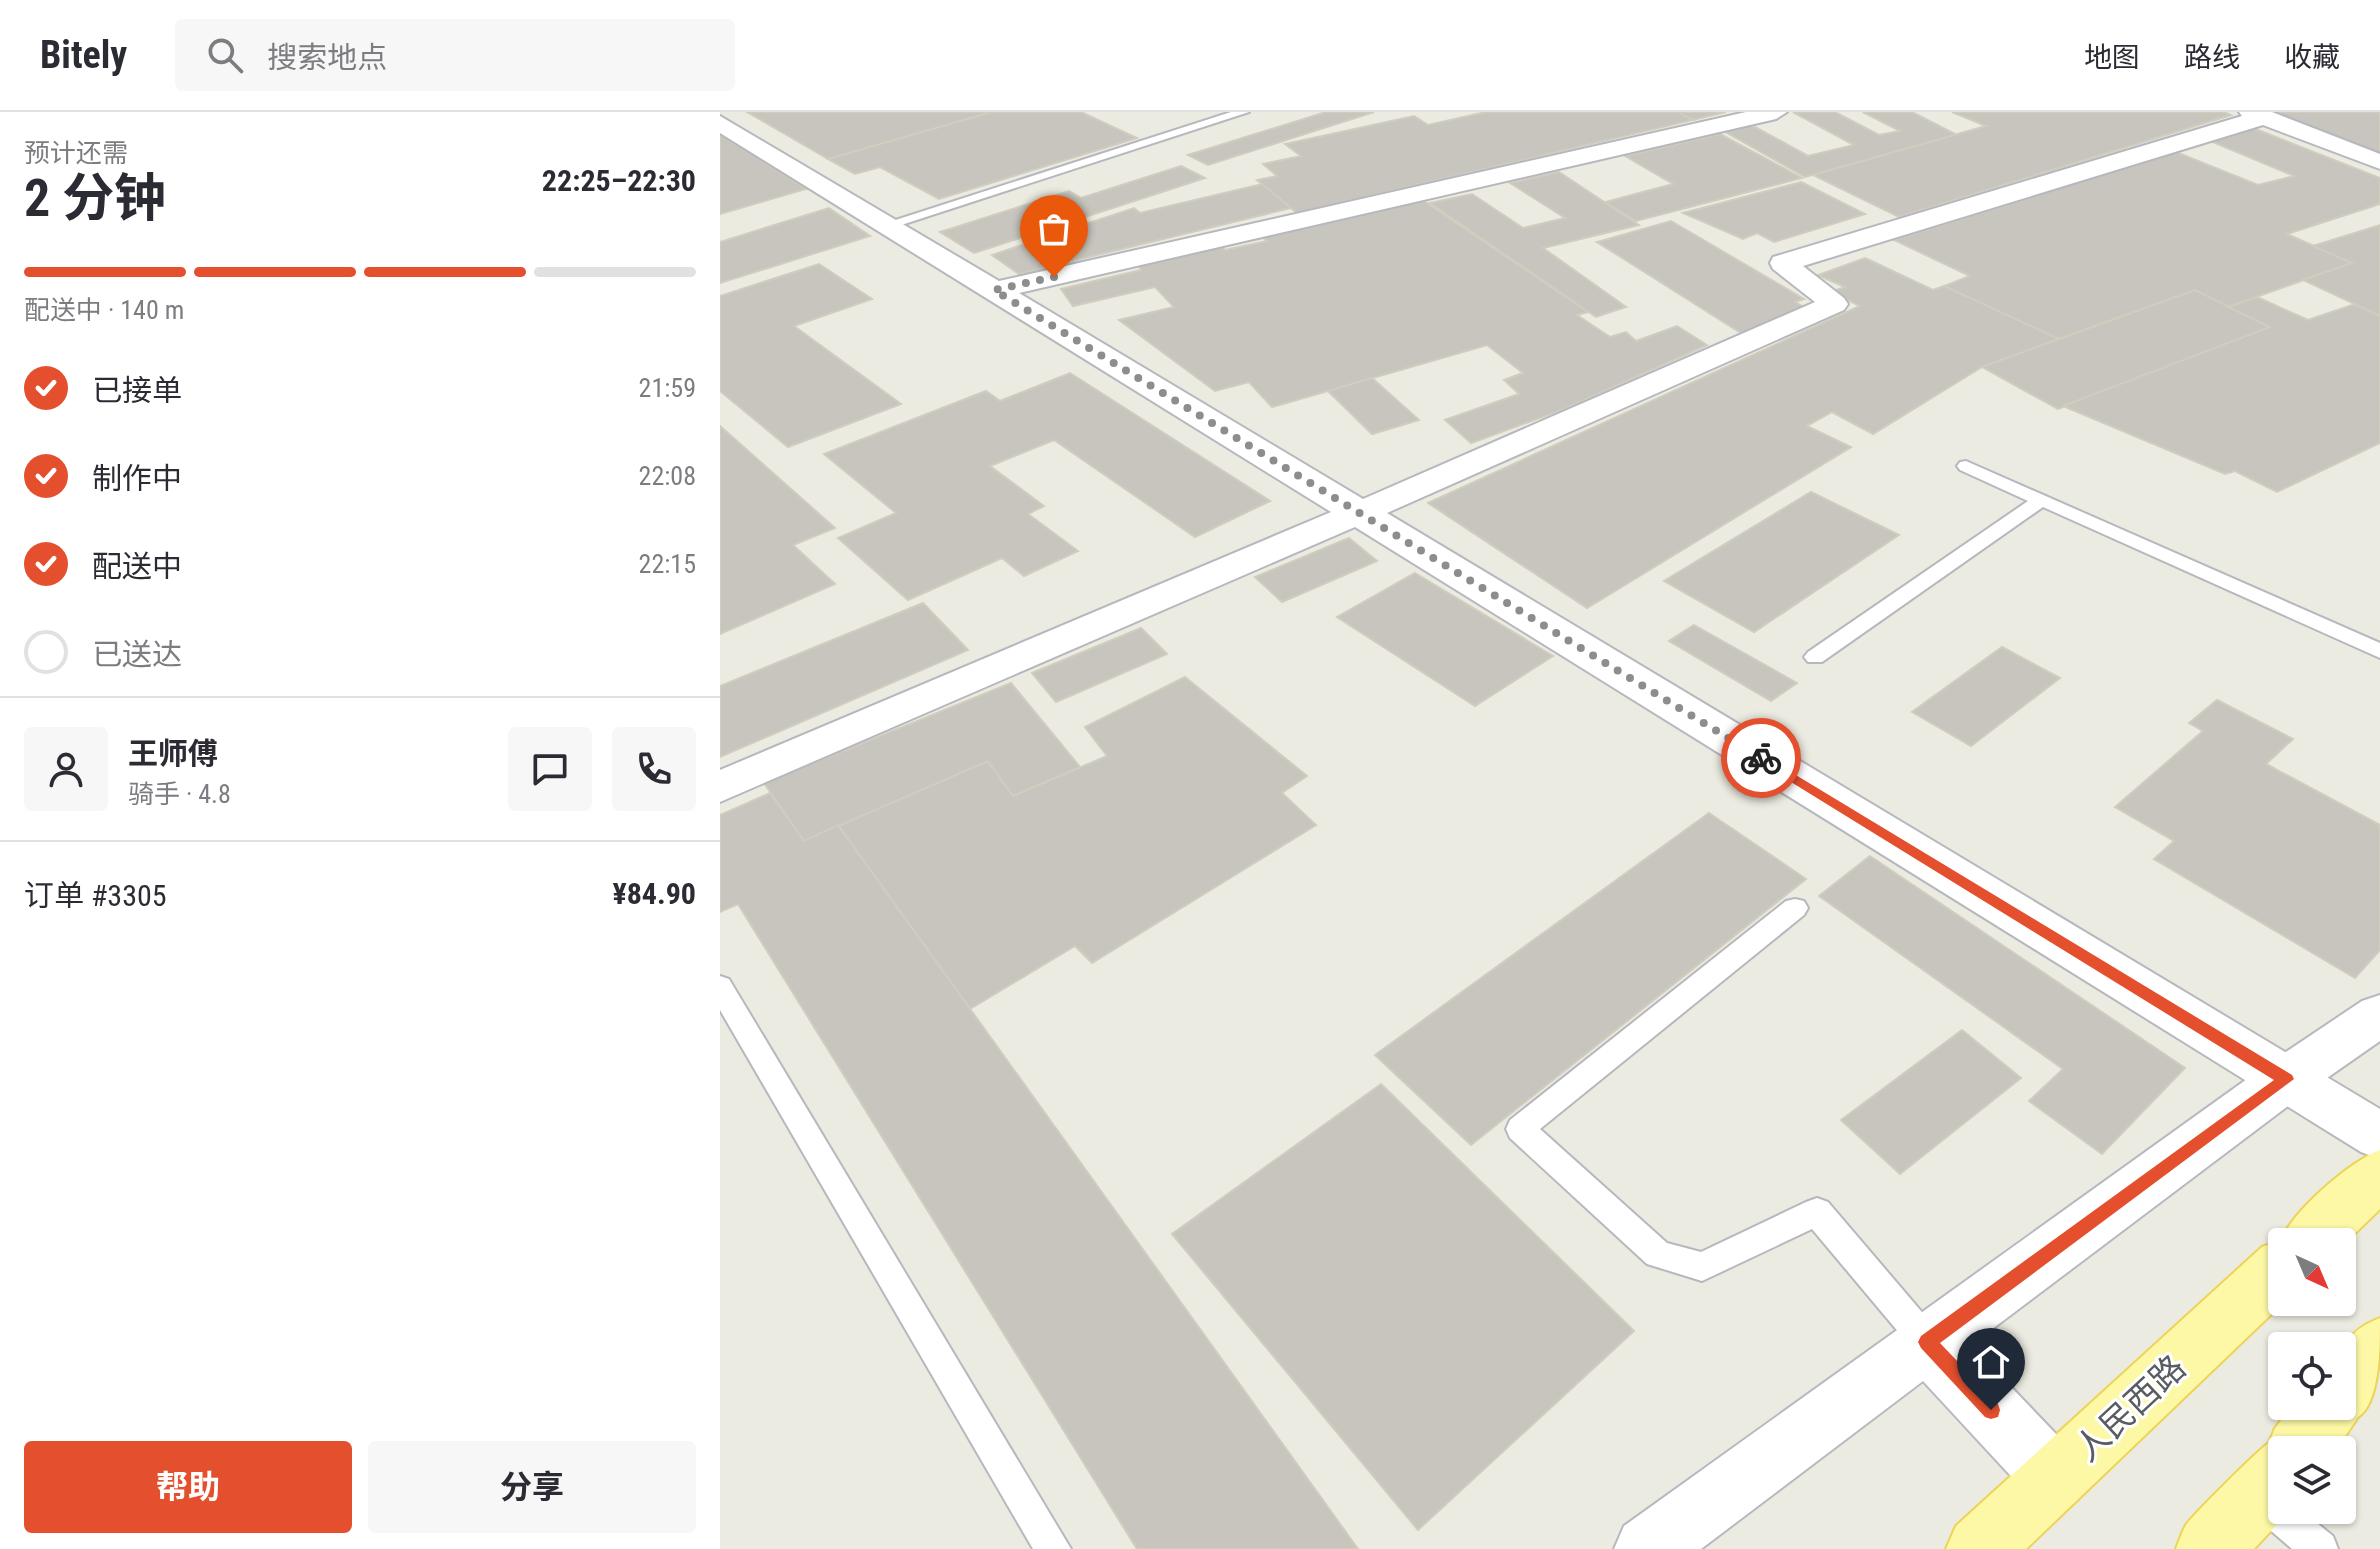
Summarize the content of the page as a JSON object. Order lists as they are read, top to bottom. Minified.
{"streets":{"main road":["人民西路"]},"north":"bottom right","page":{"header":"Bitely","search":"搜索地点","nav":["地图","路线","收藏"],"heading":["2 分钟","预计还需","22:25–22:30"],"panel":["王师傅","骑手 · 4.8","订单 #3305","¥84.90"],"bar":"配送中 · 140 m","list":[["已接单","21:59"],["制作中","22:08"],["配送中","22:15"],"已送达"],"buttons":["帮助","分享"]}}
